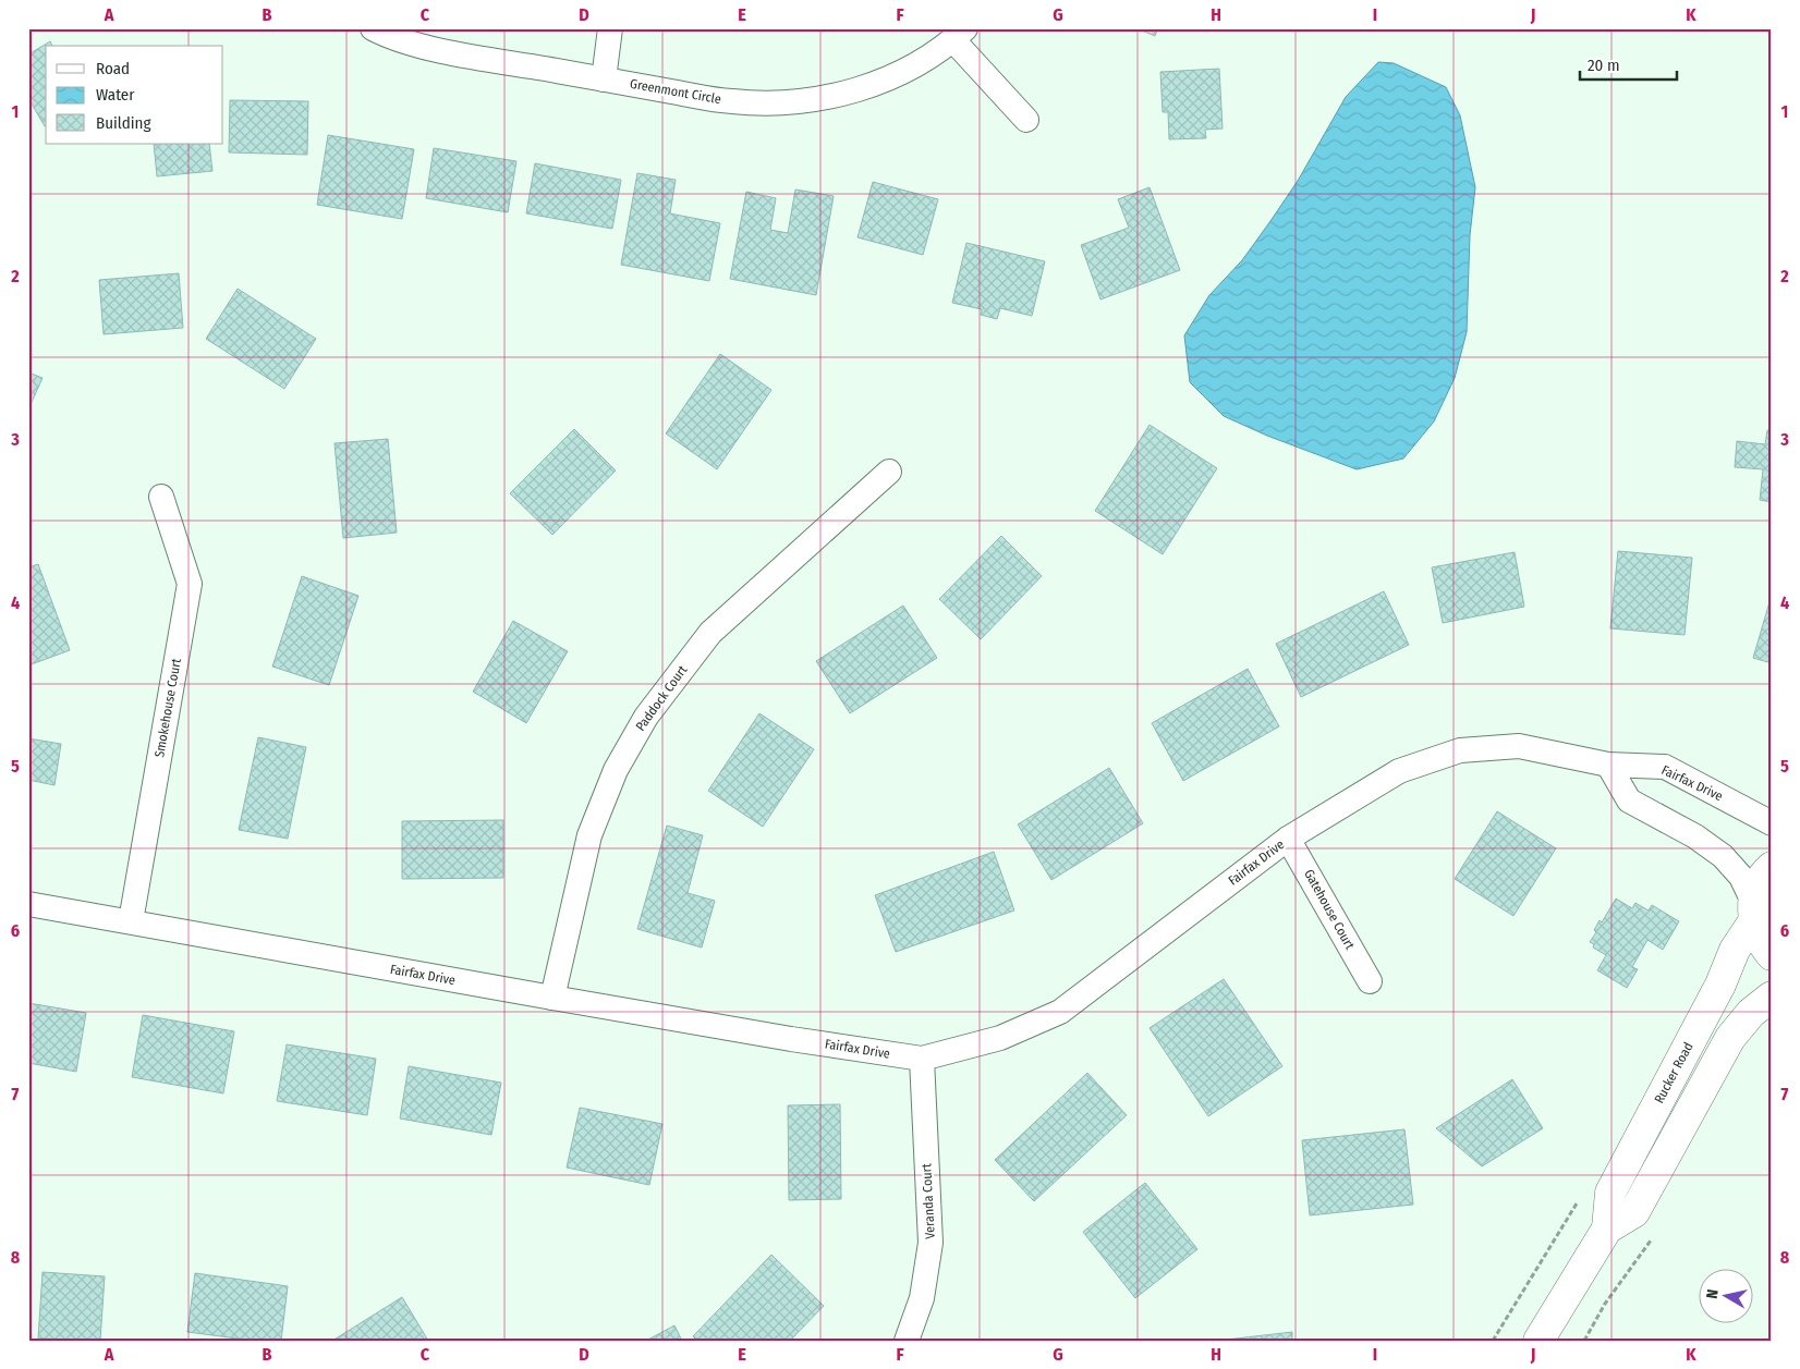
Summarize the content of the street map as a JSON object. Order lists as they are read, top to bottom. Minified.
{"streets":{"main road":["Rucker Road"],"street":["Greenmont Circle","Paddock Court","Smokehouse Court","Fairfax Drive","Gatehouse Court","Veranda Court"]},"crossings":[["Paddock Court","Fairfax Drive"],["Smokehouse Court","Fairfax Drive"],["Fairfax Drive","Gatehouse Court"],["Fairfax Drive","Veranda Court"]],"legend":["Road","Water","Building"],"scale_bar":"20 m","north":"left","grid":{"columns":["A","B","C","D","E","F","G","H","I","J","K"],"rows":["1","2","3","4","5","6","7","8"]}}
